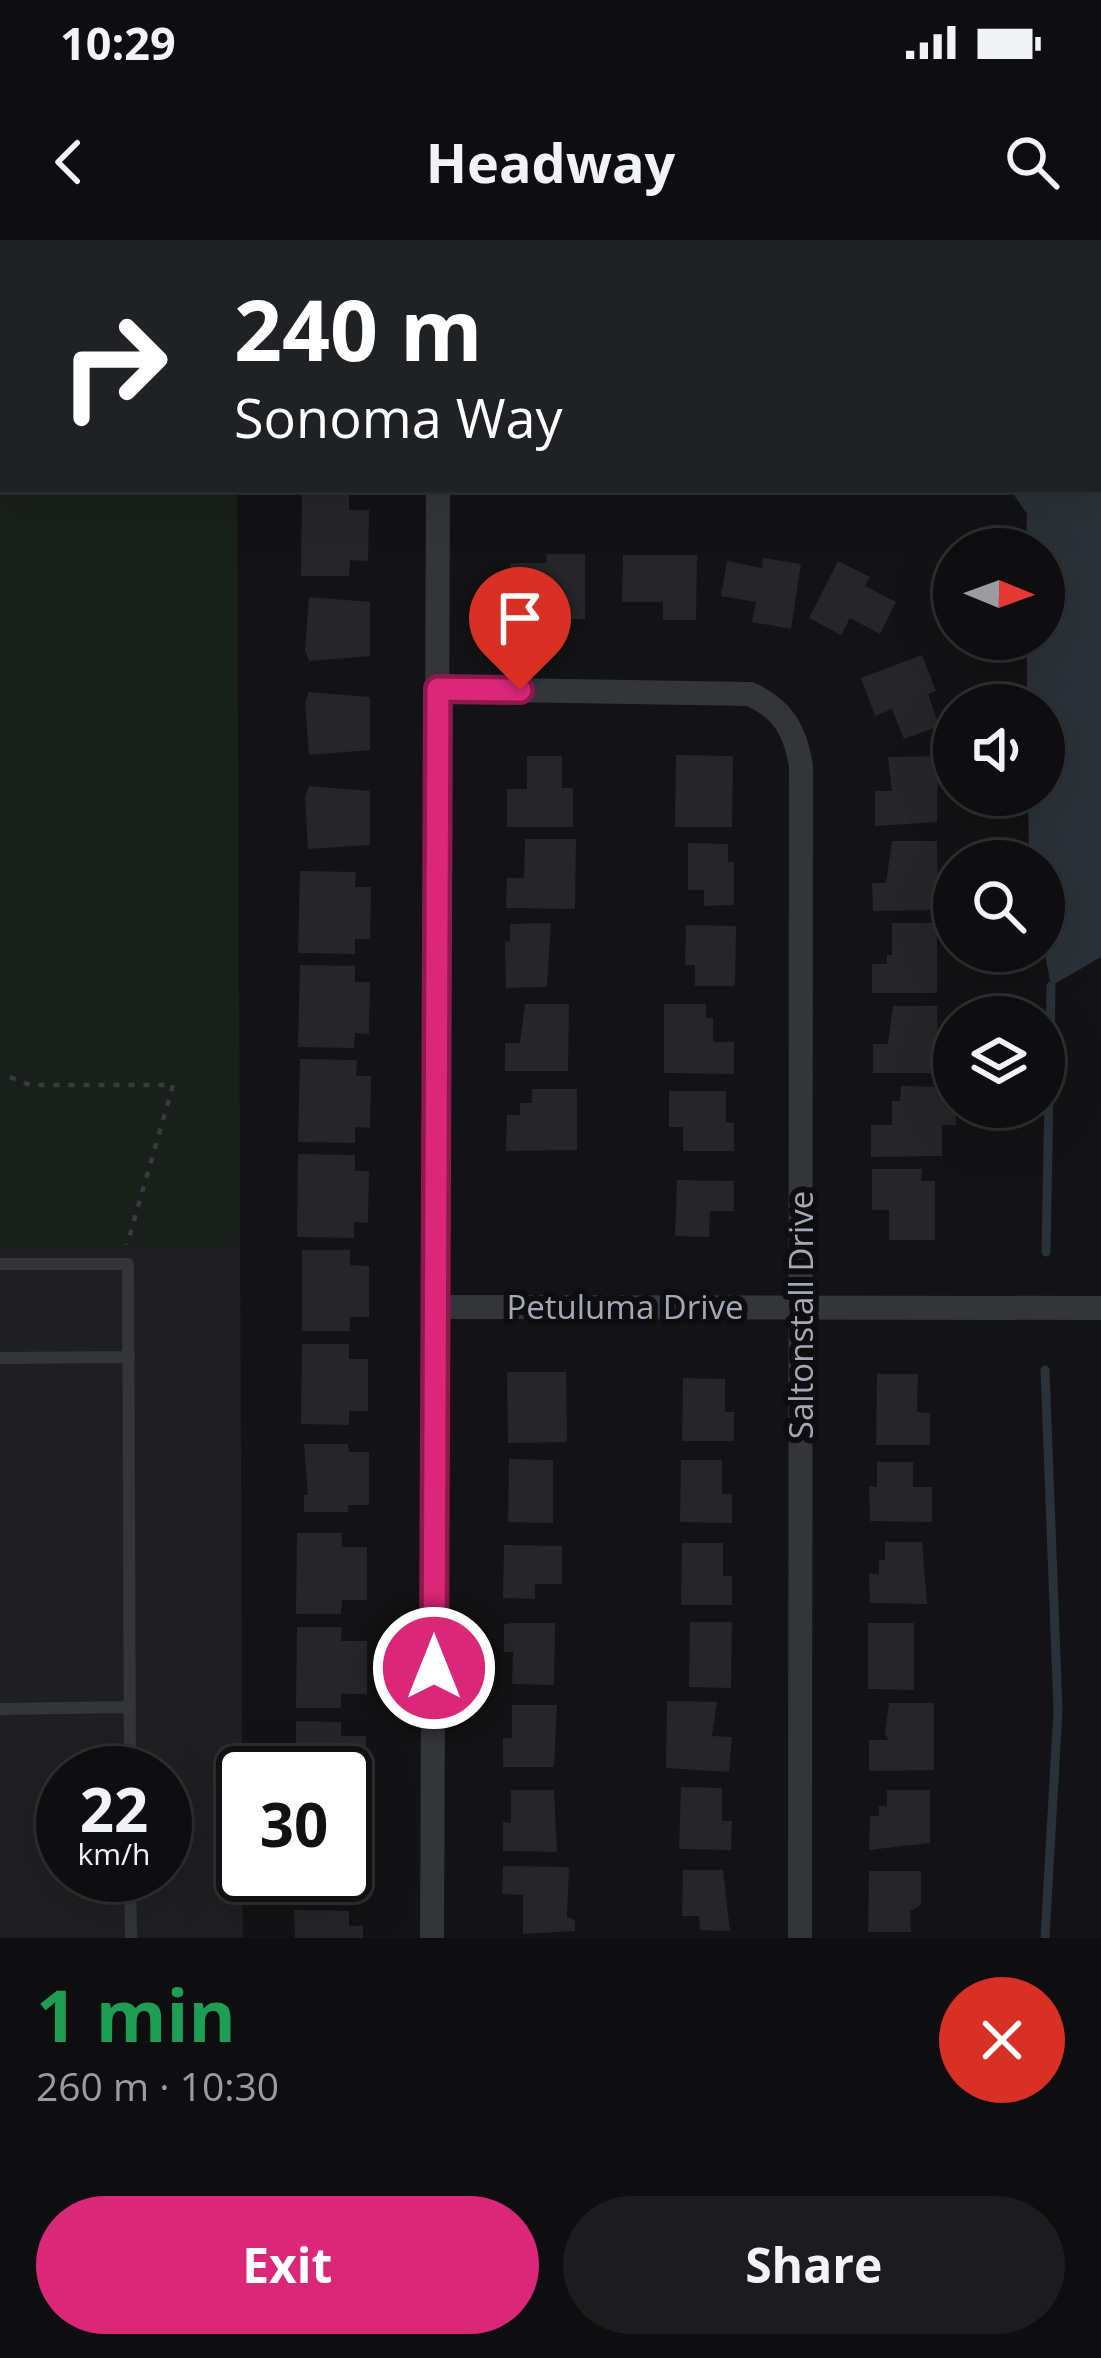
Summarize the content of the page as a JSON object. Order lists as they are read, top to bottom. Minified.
{"streets":{"street":["Petuluma Drive","Saltonstall Drive"]},"crossings":[["Petuluma Drive","Saltonstall Drive"]],"north":"right","page":{"status":"10:29","header":"Headway","turn":["240 m","Sonoma Way"],"speed":"22 km/h","limit":"30","heading":["1 min","260 m · 10:30"],"buttons":["Exit","Share"]}}
